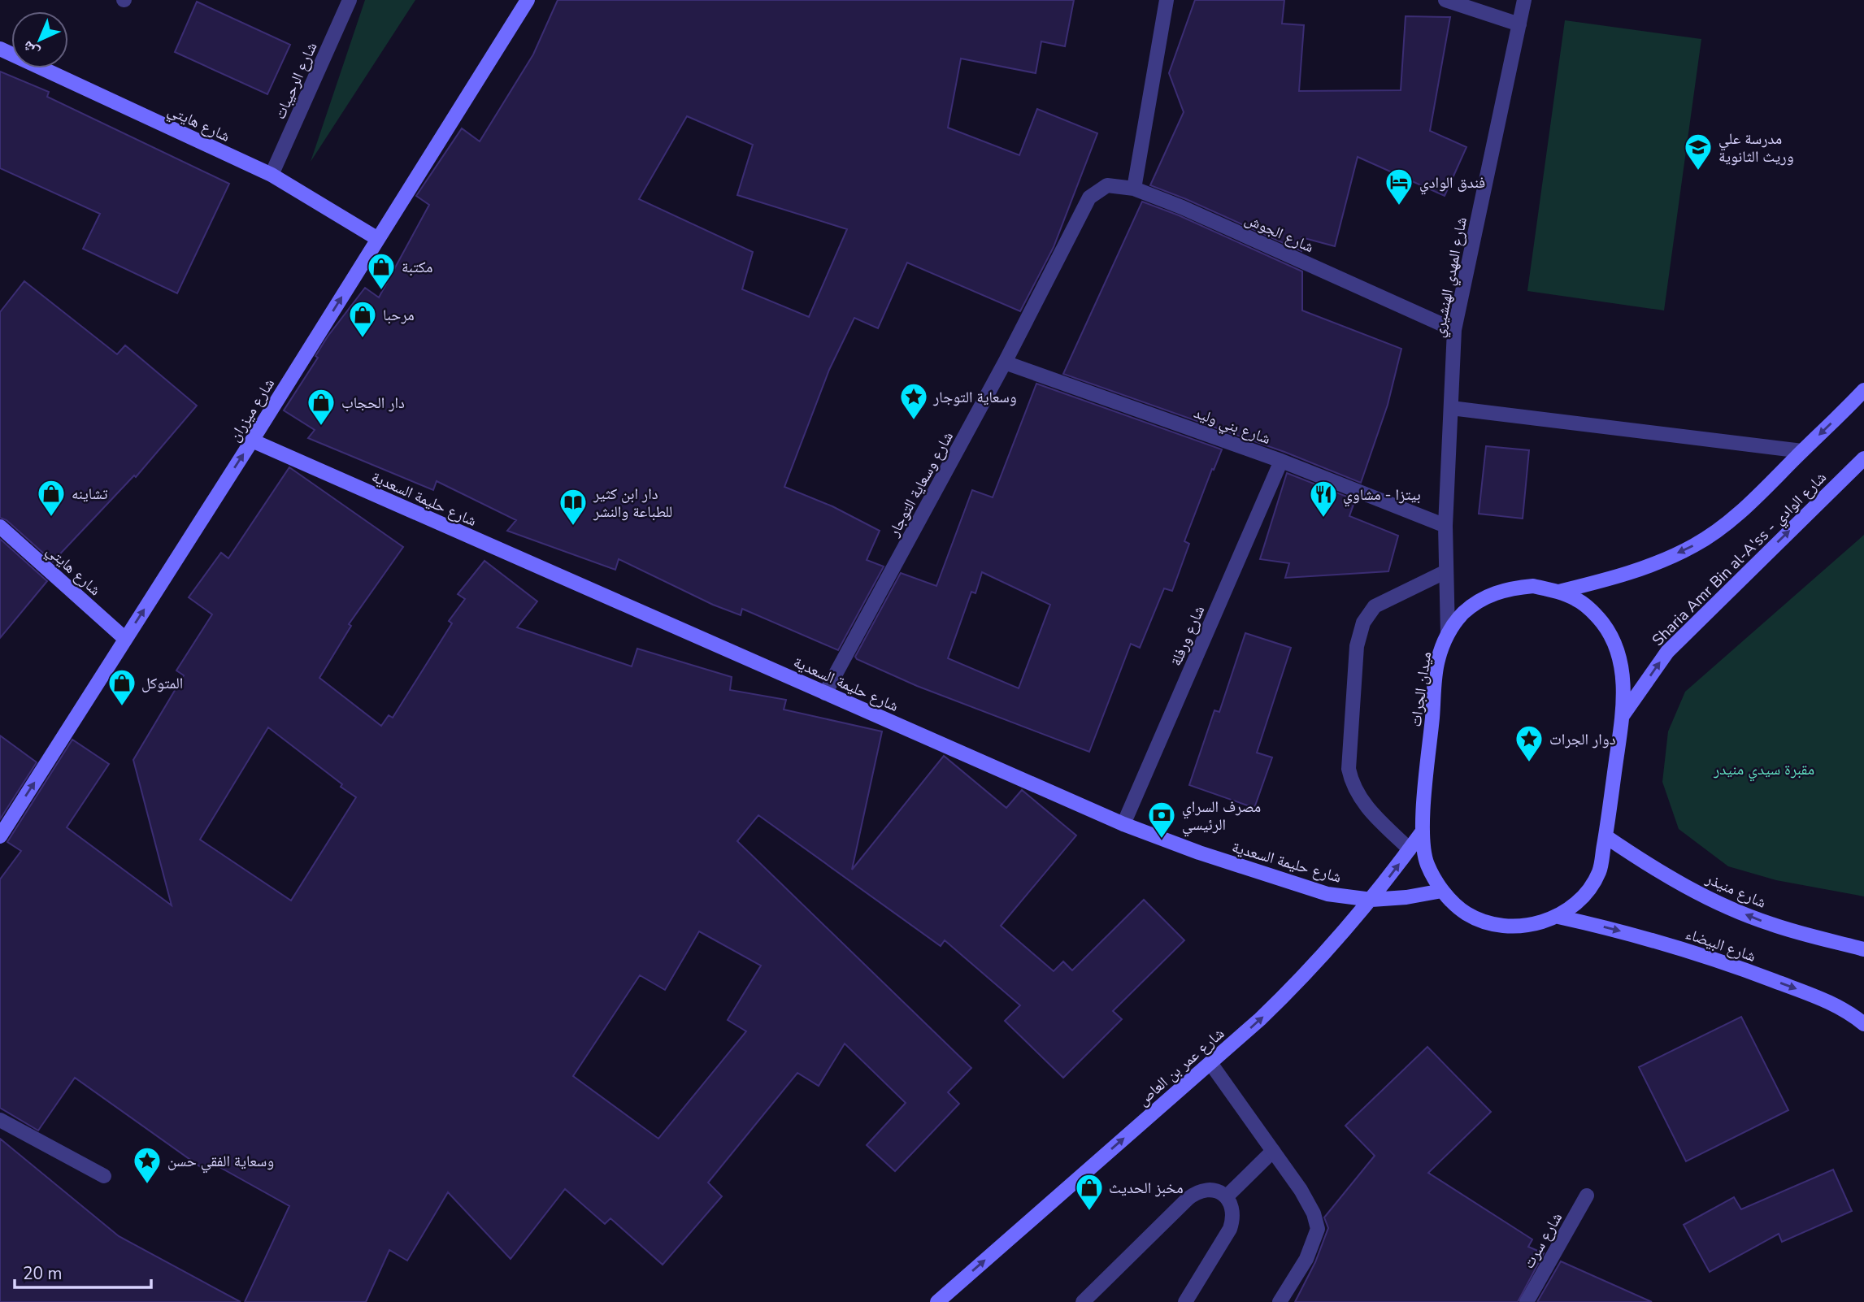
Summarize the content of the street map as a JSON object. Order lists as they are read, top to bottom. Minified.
{"streets":{"street":["شارع الرحيبات","شارع هايتي","شارع الجوش","شارع المهدي الهنشيري","شارع ميزران","شارع بني وليد","شارع وسعاية التوجار","شارع حليمة السعدية","Sharia Amr Bin al-A'ss - شارع الوادي","شارع ورفلة","ميدان الجرات","شارع منيذر","شارع البيضاء","شارع عمر بن العاص","شارع سرت"]},"crossings":[["شارع الرحيبات","شارع هايتي"],["شارع هايتي","شارع ميزران"],["شارع الجوش","شارع المهدي الهنشيري"],["شارع الجوش","شارع وسعاية التوجار"],["شارع المهدي الهنشيري","شارع بني وليد"],["شارع المهدي الهنشيري","ميدان الجرات"],["شارع ميزران","شارع حليمة السعدية"],["شارع بني وليد","شارع وسعاية التوجار"],["شارع بني وليد","شارع ورفلة"],["شارع وسعاية التوجار","شارع حليمة السعدية"],["شارع حليمة السعدية","شارع ورفلة"],["شارع حليمة السعدية","ميدان الجرات"],["شارع حليمة السعدية","شارع عمر بن العاص"],["Sharia Amr Bin al-A'ss - شارع الوادي","ميدان الجرات"],["ميدان الجرات","شارع منيذر"],["ميدان الجرات","شارع البيضاء"],["ميدان الجرات","شارع عمر بن العاص"]],"one_way":["شارع ميزران","شارع منيذر","شارع البيضاء"],"parks":["مقبرة سيدي منيدر"],"places":{"school or university":["مدرسة علي وريث الثانوية"],"hotel":["فندق الوادي"],"shop":["مكتبة","مرحبا","دار الحجاب","تشاينه","المتوكل","مخبز الحديث"],"place":["وسعاية التوجار","دوار الجرات","وسعاية الفقي حسن"],"restaurant":["بيتزا - مشاوي"],"library":["دار ابن كثير للطباعة والنشر"],"bank":["مصرف السراي الرئيسي"]},"scale_bar":"20 m","north":"bottom left"}
